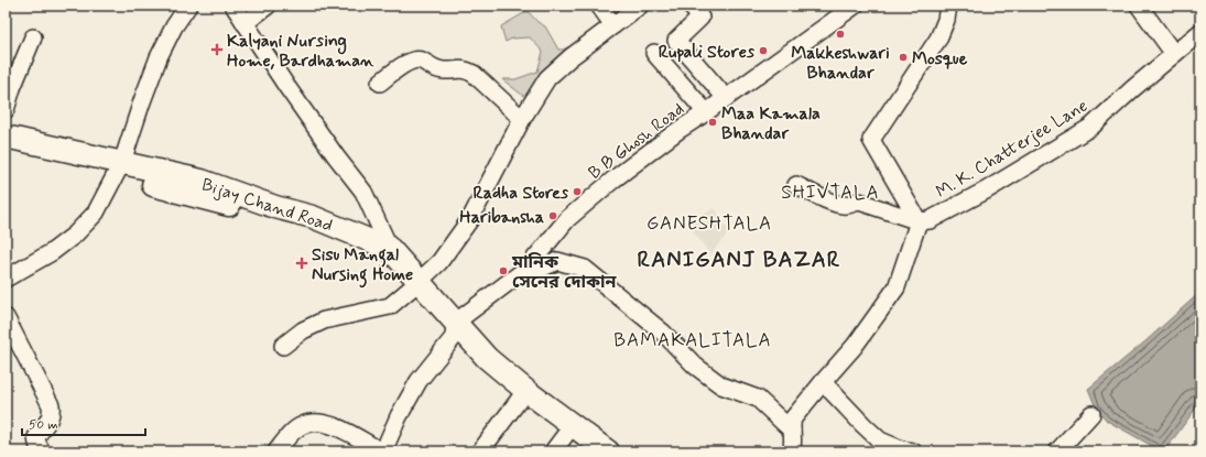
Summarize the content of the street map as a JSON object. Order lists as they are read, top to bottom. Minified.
{"streets":{"main road":["Bijay Chand Road"],"street":["B B Ghosh Road","M. K. Chatterjee Lane"]},"crossings":[["B B Ghosh Road","Bijay Chand Road"]],"districts":["SHIVTALA","GANESHTALA","RANIGANJ BAZAR","BAMAKALITALA"],"places":{"other":["Makkeshwari Bhandar","Rupali Stores","Mosque","Maa Kamala Bhandar","Radha Stores","Haribansha","মানিক সেনের দোকান"],"health":["Kalyani Nursing Home, Bardhaman","Sisu Mangal Nursing Home"]},"scale_bar":"50 m"}
